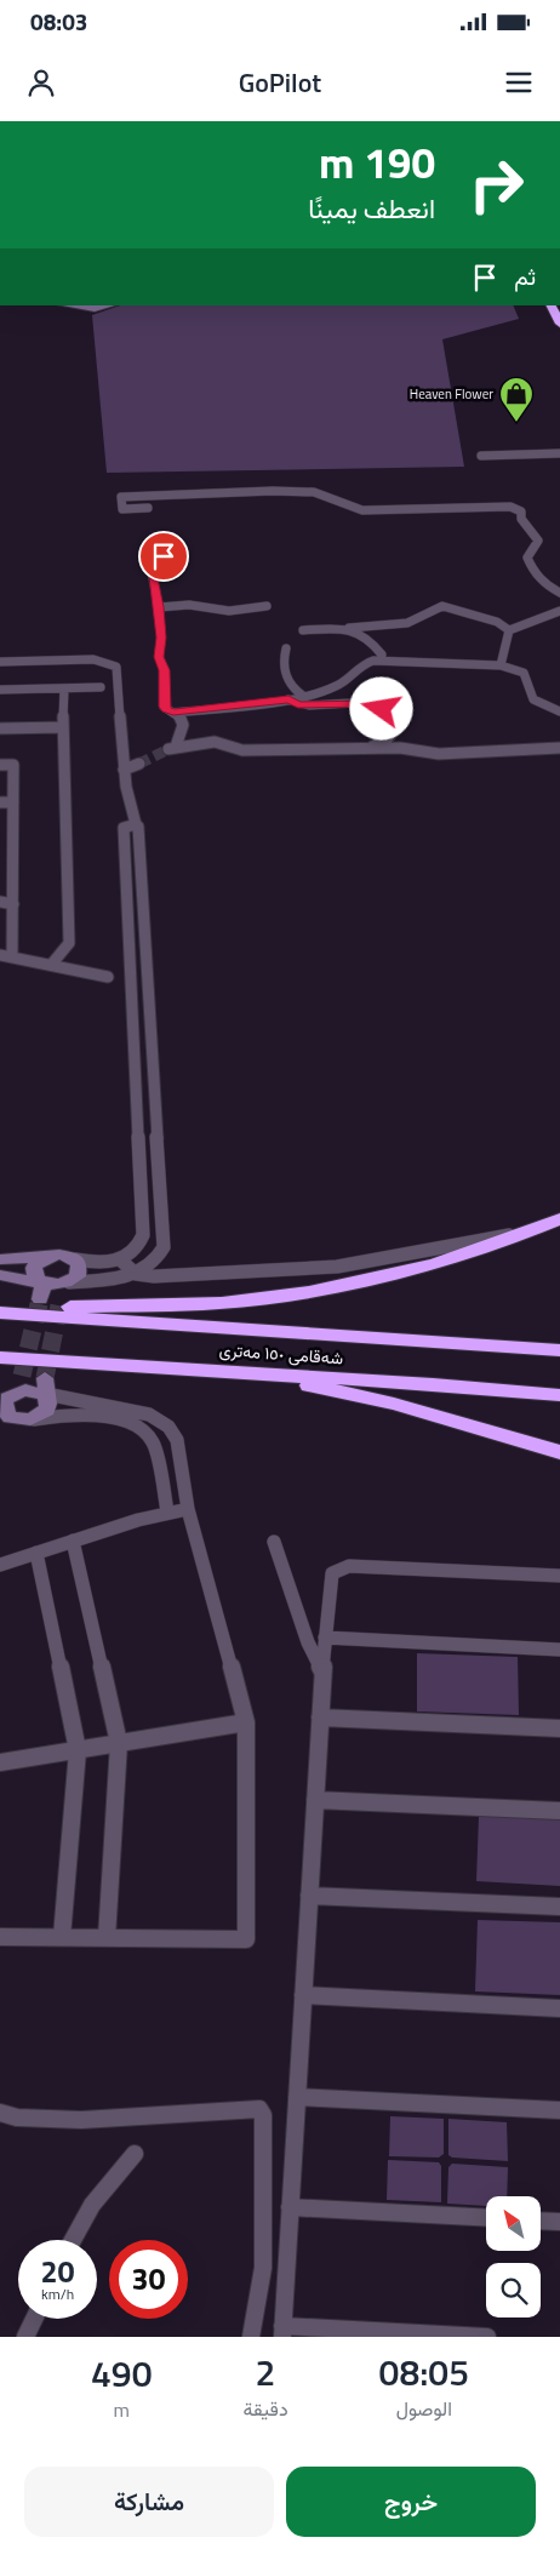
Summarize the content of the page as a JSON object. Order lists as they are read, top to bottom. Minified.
{"streets":{"highway":["شەقامی ١٥٠ مەتری"]},"places":{"shop":["Heaven Flower"]},"north":"top left","page":{"status":"08:03","header":"GoPilot","turn":["190 m","انعطف يمينًا"],"then":"ثم","speed":"20 km/h","limit":"30","eta":["08:05","الوصول","2","دقيقة","490","m"],"buttons":["خروج","مشاركة"]}}
